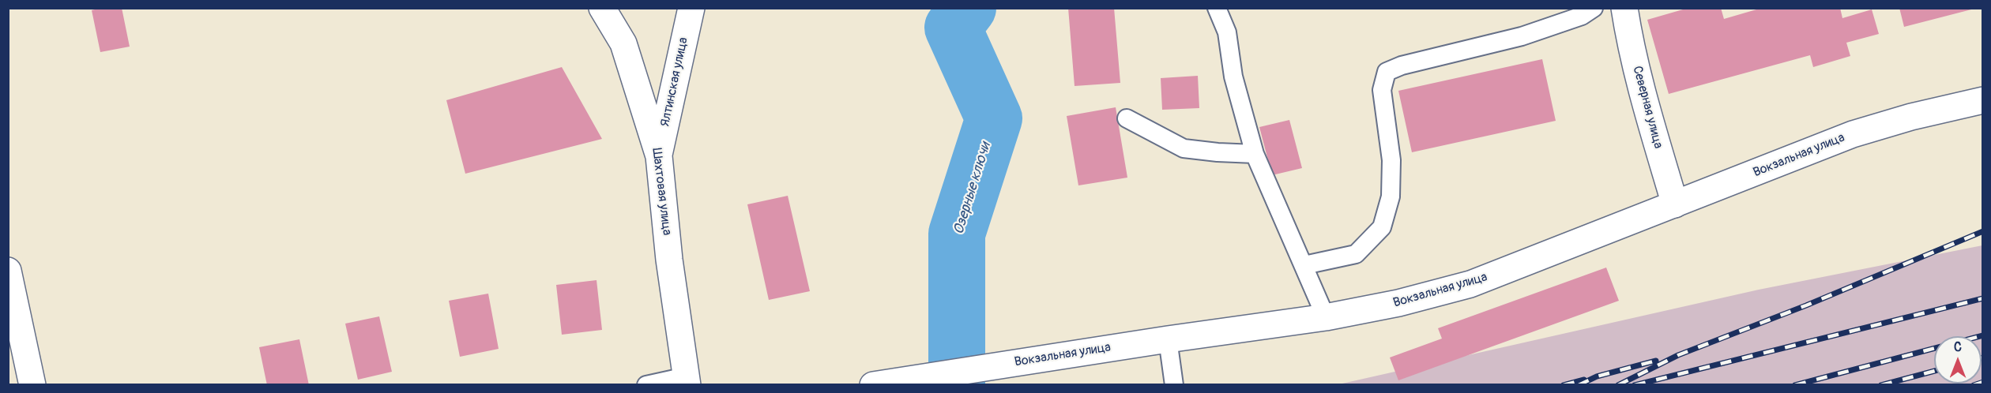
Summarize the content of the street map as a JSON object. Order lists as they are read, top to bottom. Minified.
{"streets":{"main road":["Ялтинская улица","Северная улица","Вокзальная улица","Шахтовая улица"]},"crossings":[["Ялтинская улица","Шахтовая улица"],["Северная улица","Вокзальная улица"]],"water":["Озерные ключи"],"north":"top"}
